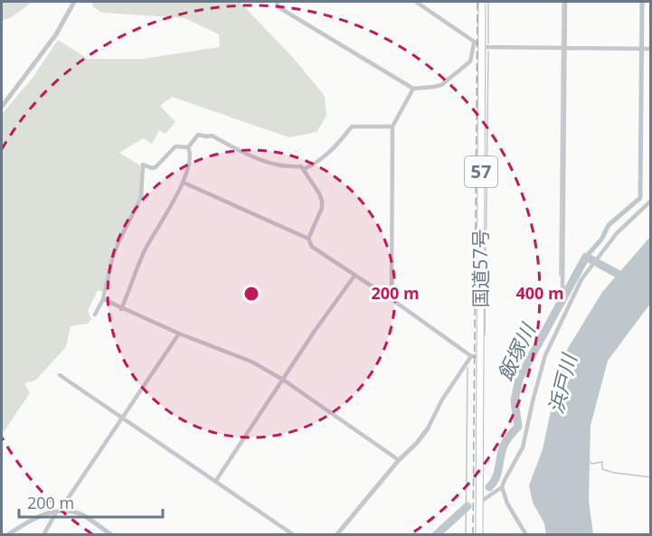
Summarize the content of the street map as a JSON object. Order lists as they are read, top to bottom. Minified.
{"streets":{"highway":["57","国道57号"]},"water":["飯塚川","浜戸川"],"scale_bar":"200 m","rings":["200 m","400 m"]}
